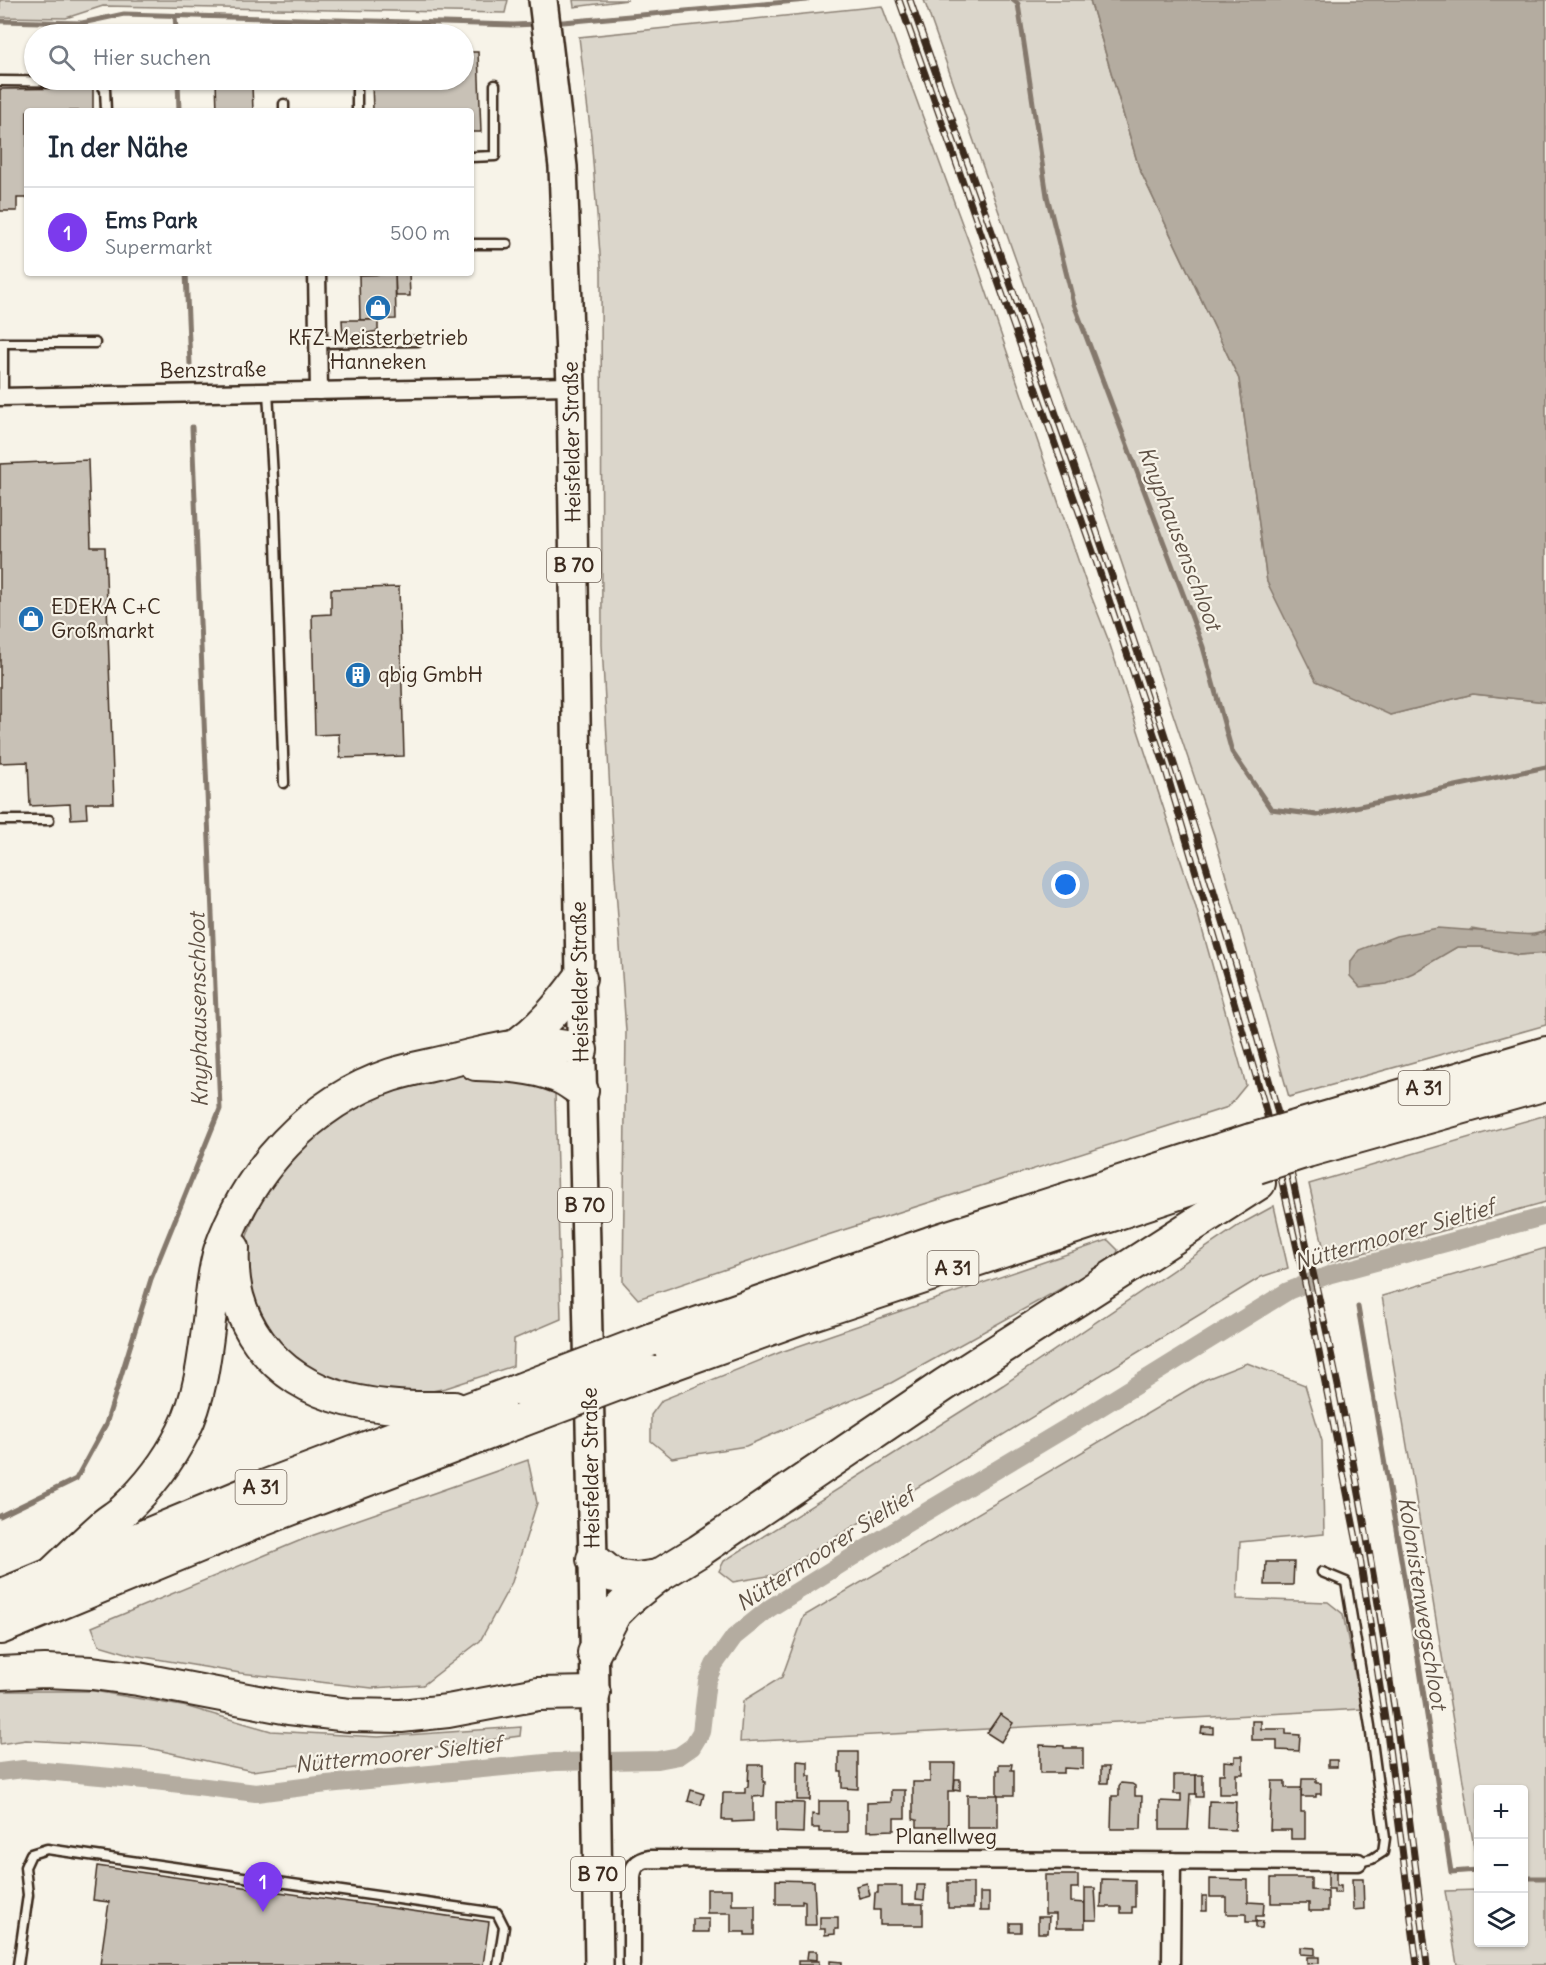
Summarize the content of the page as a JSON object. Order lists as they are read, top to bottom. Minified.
{"streets":{"highway":["A 31"],"main road":["Heisfelder Straße","B 70"],"street":["Benzstraße","Planellweg"]},"crossings":[["Benzstraße","Heisfelder Straße"]],"water":["Knyphausenschloot","Nüttermoorer Sieltief","Kolonistenwegschloot"],"places":{"shop":["KFZ-Meisterbetrieb Hanneken","EDEKA C+C Großmarkt"],"building":["qbig GmbH"]},"page":{"search":"Hier suchen","heading":"In der Nähe","list":[{"mark":"1","name":"Ems Park","note":"Supermarkt","value":"500 m"}],"map_buttons":["+","−"],"pins":"1"}}
